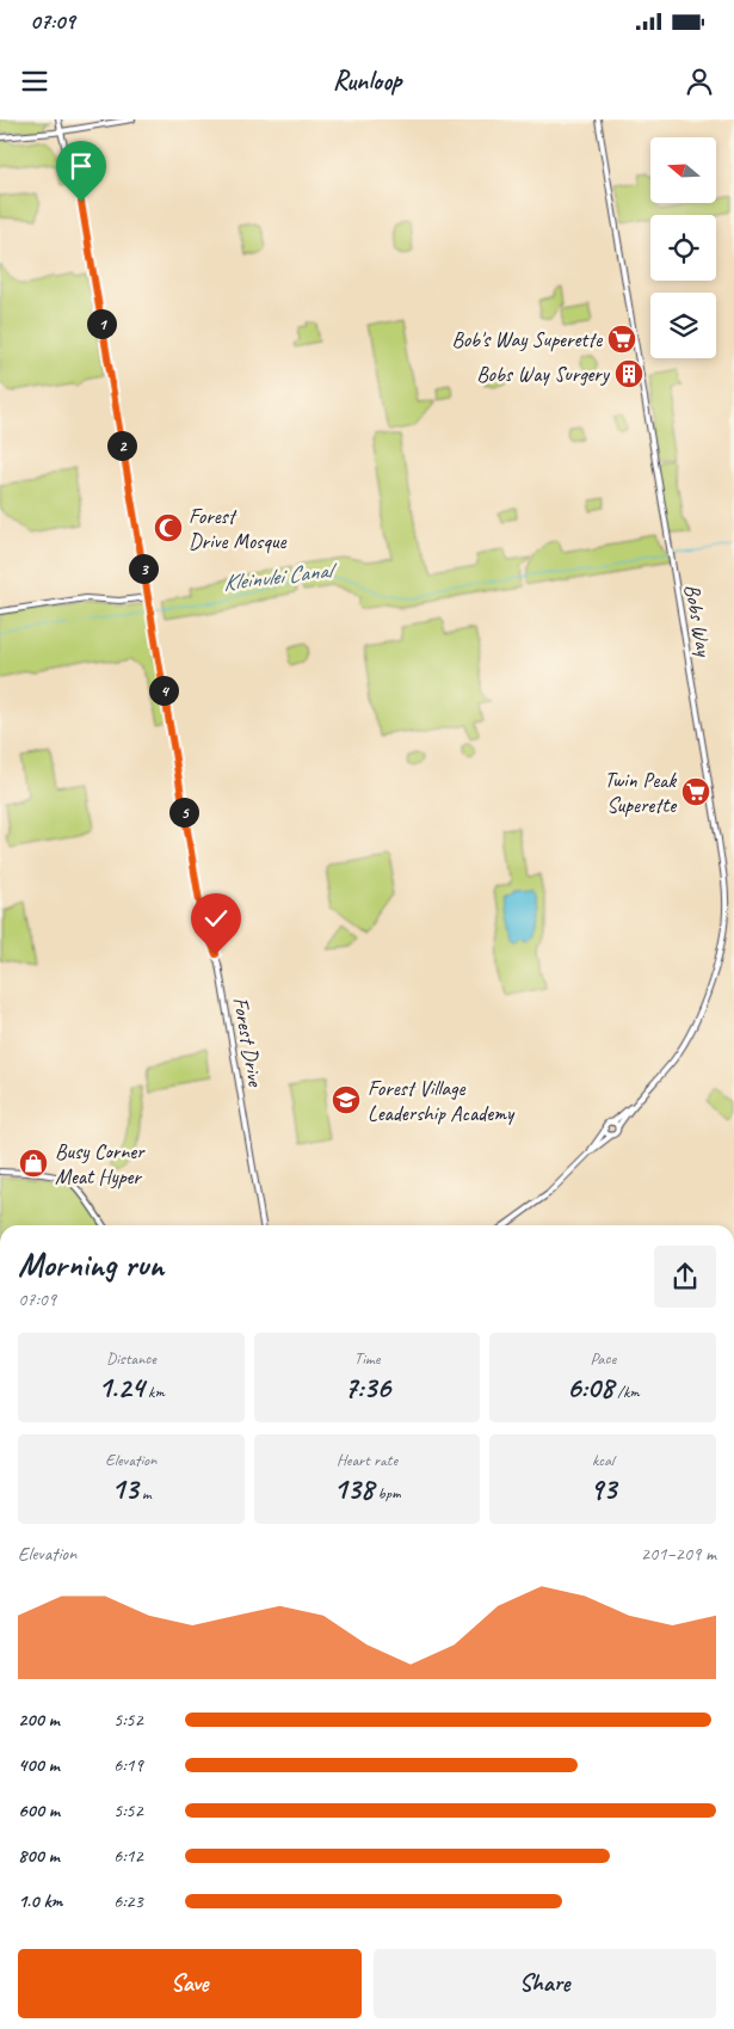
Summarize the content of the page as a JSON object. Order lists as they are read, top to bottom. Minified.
{"streets":{"street":["Bobs Way","Forest Drive"]},"water":["Kleinvlei Canal"],"places":{"supermarket":["Bob's Way Superette","Twin Peak Superette"],"building":["Bobs Way Surgery"],"mosque":["Forest Drive Mosque"],"school or university":["Forest Village Leadership Academy"],"shop":["Busy Corner Meat Hyper"]},"north":"left","page":{"status":"07:09","header":"Runloop","pins":["1","2","3","4","5"],"heading":["Morning run","07:09"],"stats":[["Distance","1.24 km"],["Time","7:36"],["Pace","6:08 /km"],["Elevation","13 m"],["Heart rate","138 bpm"],["kcal","93"]],"chart":["Elevation","201–209 m"],"list":[{"name":"200 m","note":"5:52"},{"name":"400 m","note":"6:19"},{"name":"600 m","note":"5:52"},{"name":"800 m","note":"6:12"},{"name":"1.0 km","note":"6:23"}],"buttons":["Save","Share"]}}
